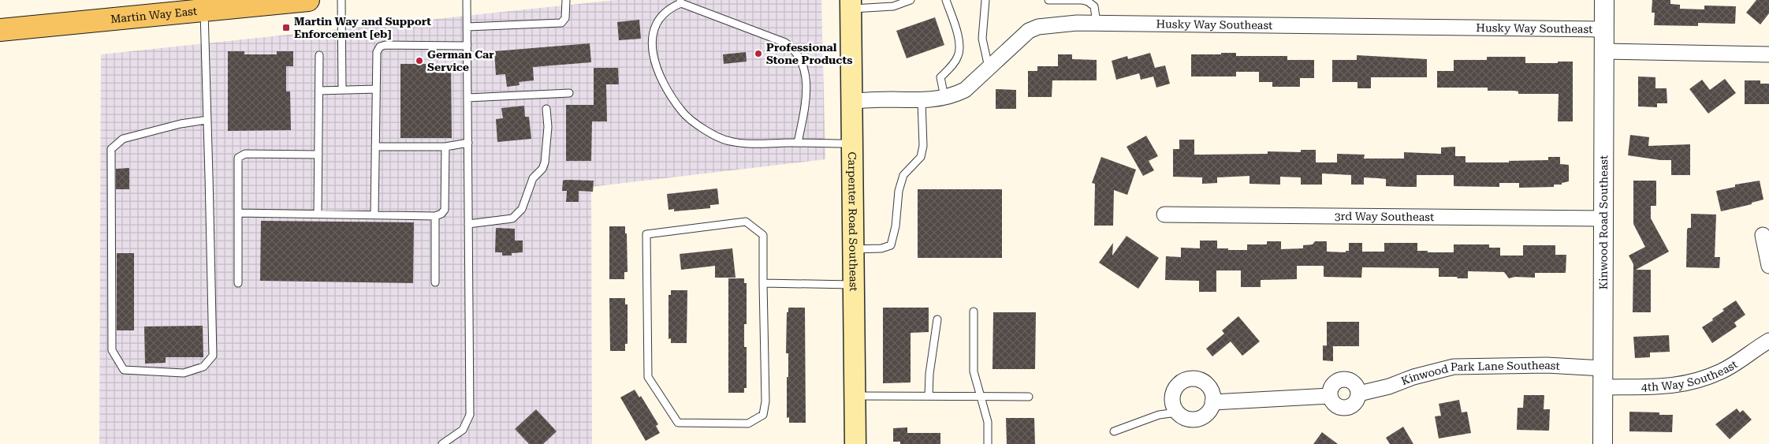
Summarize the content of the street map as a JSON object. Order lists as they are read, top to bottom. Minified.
{"streets":{"main road":["Martin Way East","Carpenter Road Southeast"],"street":["Husky Way Southeast","3rd Way Southeast","Kinwood Road Southeast","4th Way Southeast","Kinwood Park Lane Southeast"]},"crossings":[["Husky Way Southeast","Carpenter Road Southeast"],["Husky Way Southeast","Kinwood Road Southeast"],["3rd Way Southeast","Kinwood Road Southeast"],["Kinwood Road Southeast","4th Way Southeast"],["Kinwood Road Southeast","Kinwood Park Lane Southeast"]],"places":{"transit":["Martin Way and Support Enforcement [eb]"],"other":["Professional Stone Products","German Car Service"]}}
